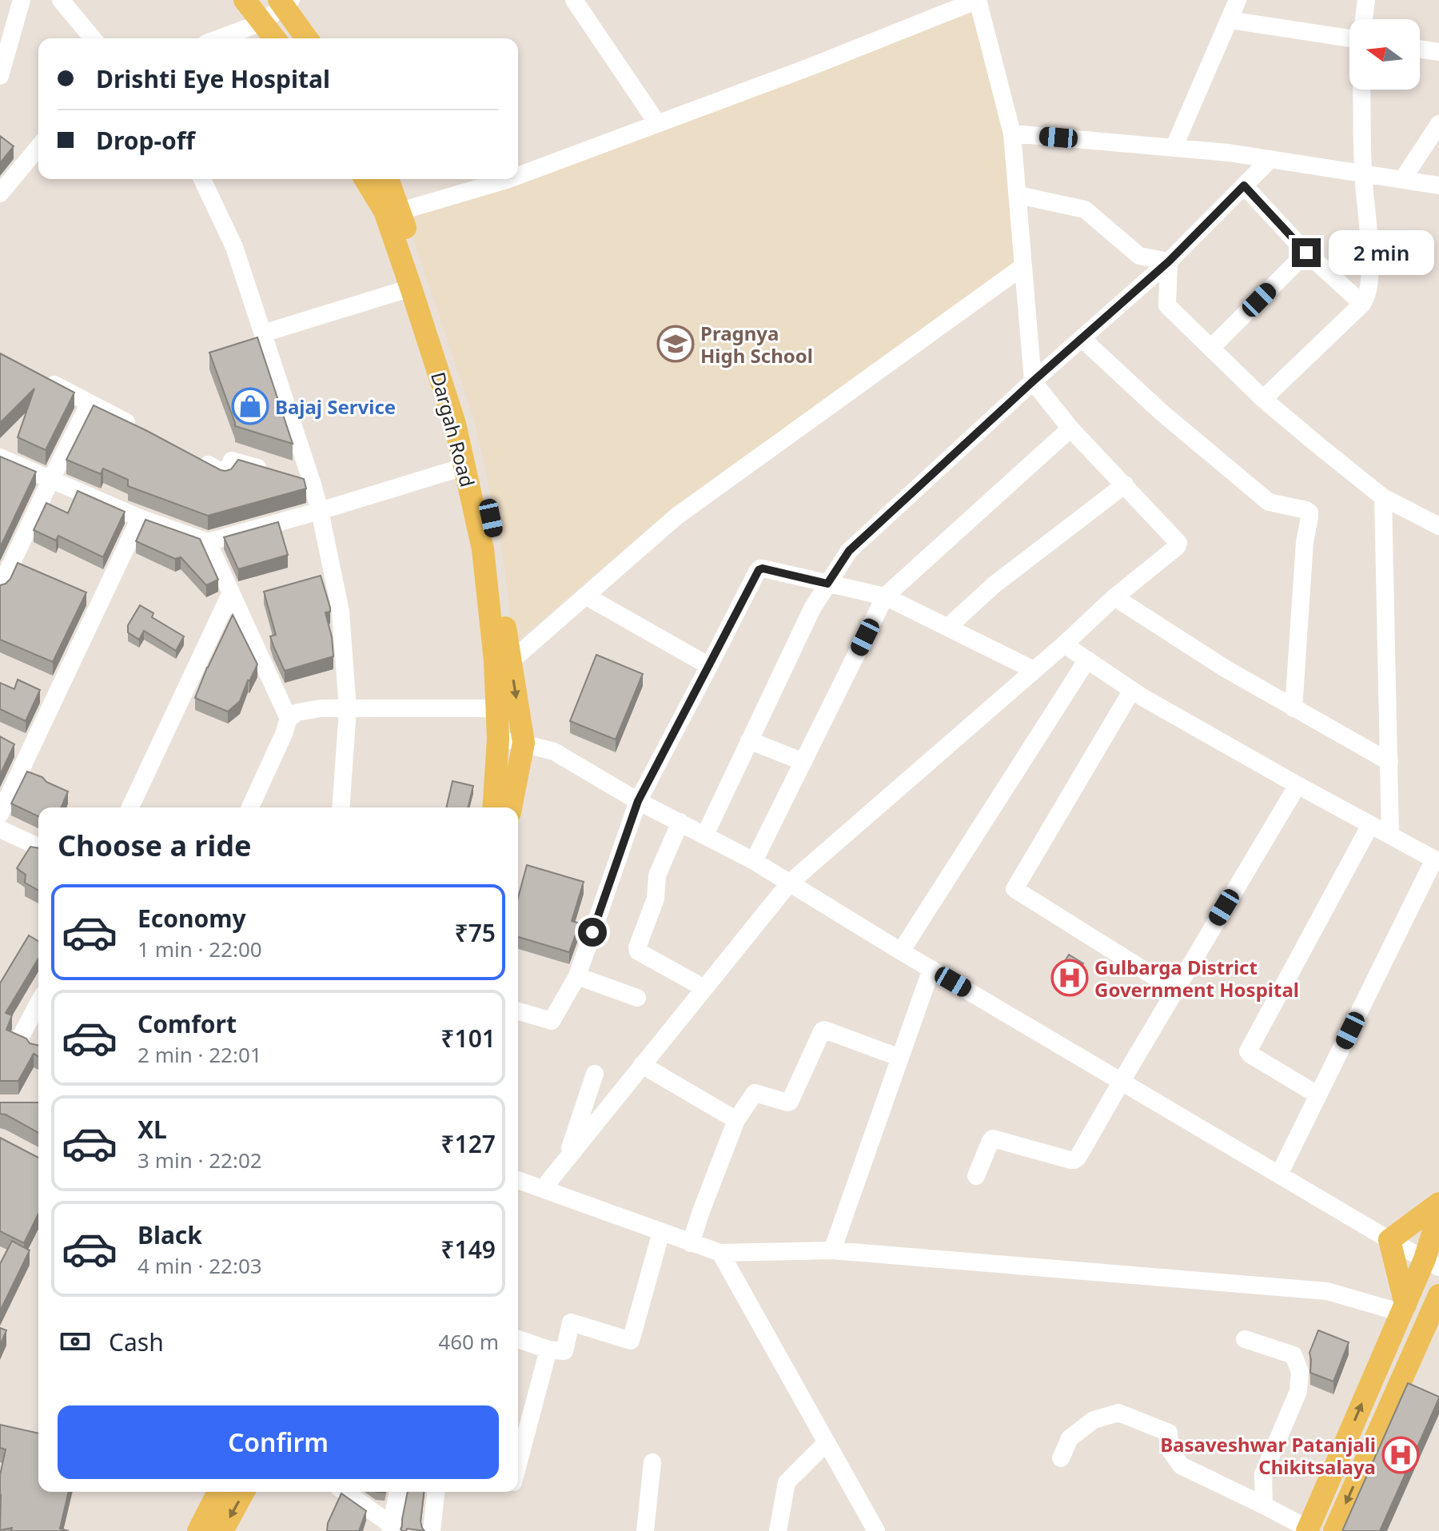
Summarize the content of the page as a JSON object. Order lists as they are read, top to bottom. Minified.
{"streets":{"main road":["Dargah Road"]},"places":{"school or university":["Pragnya High School"],"shop":["Bajaj Service"],"hospital":["Gulbarga District Government Hospital","Basaveshwar Patanjali Chikitsalaya"]},"north":"left","page":{"banner":["Drishti Eye Hospital","Drop-off"],"bubble":"2 min","heading":"Choose a ride","list":[{"name":"Economy","note":"1 min · 22:00","value":"₹75"},{"name":"Comfort","note":"2 min · 22:01","value":"₹101"},{"name":"XL","note":"3 min · 22:02","value":"₹127"},{"name":"Black","note":"4 min · 22:03","value":"₹149"}],"pay":["Cash","460 m"],"buttons":"Confirm"}}
